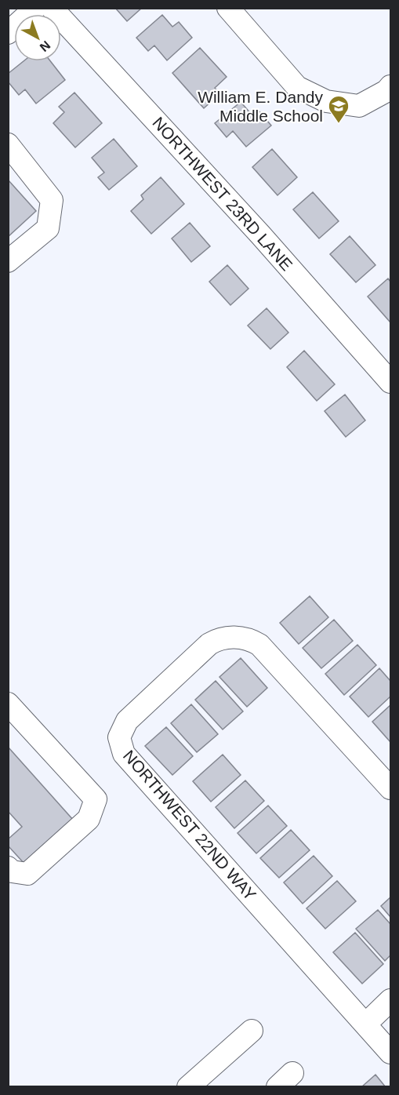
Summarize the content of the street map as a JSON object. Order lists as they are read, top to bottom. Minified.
{"streets":{"street":["NORTHWEST 23RD LANE","NORTHWEST 22ND WAY"]},"places":{"school or university":["William E. Dandy Middle School"]},"north":"bottom right"}
